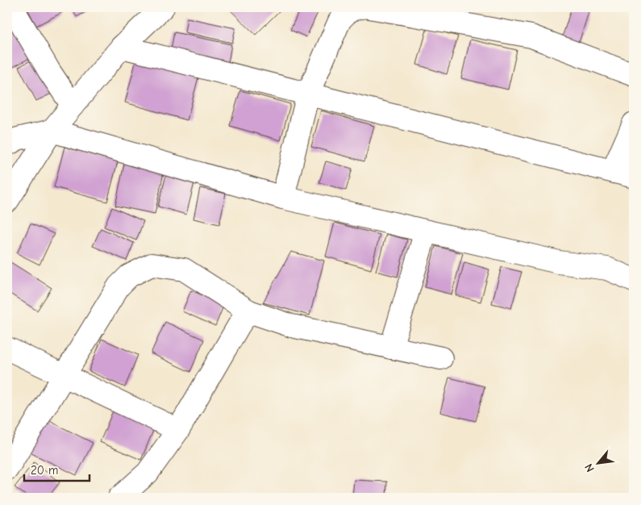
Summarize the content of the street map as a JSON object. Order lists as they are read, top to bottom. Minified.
{"scale_bar":"20 m","north":"bottom left"}
